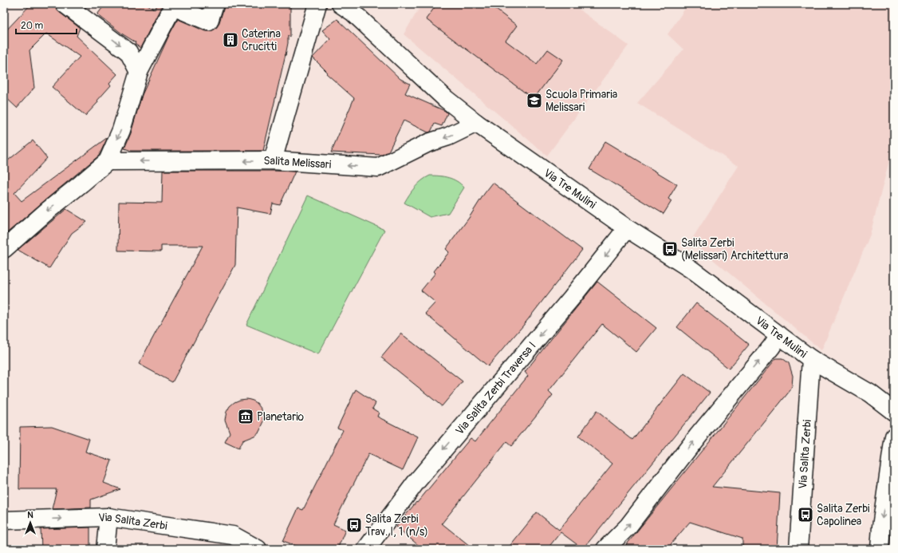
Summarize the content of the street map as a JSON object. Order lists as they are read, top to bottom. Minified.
{"streets":{"main road":["Salita Melissari","Via Tre Mulini","Via Salita Zerbi Traversa I","Via Salita Zerbi"]},"crossings":[["Salita Melissari","Via Tre Mulini"],["Via Tre Mulini","Via Salita Zerbi Traversa I"],["Via Tre Mulini","Via Salita Zerbi"]],"one_way":["Salita Melissari","Via Salita Zerbi Traversa I"],"places":{"building":["Caterina Crucitti"],"school or university":["Scuola Primaria Melissari"],"bus stop":["Salita Zerbi (Melissari) Architettura","Salita Zerbi Capolinea","Salita Zerbi Trav. I, 1 (n/s)"],"museum":["Planetario"]},"scale_bar":"20 m","north":"top"}
